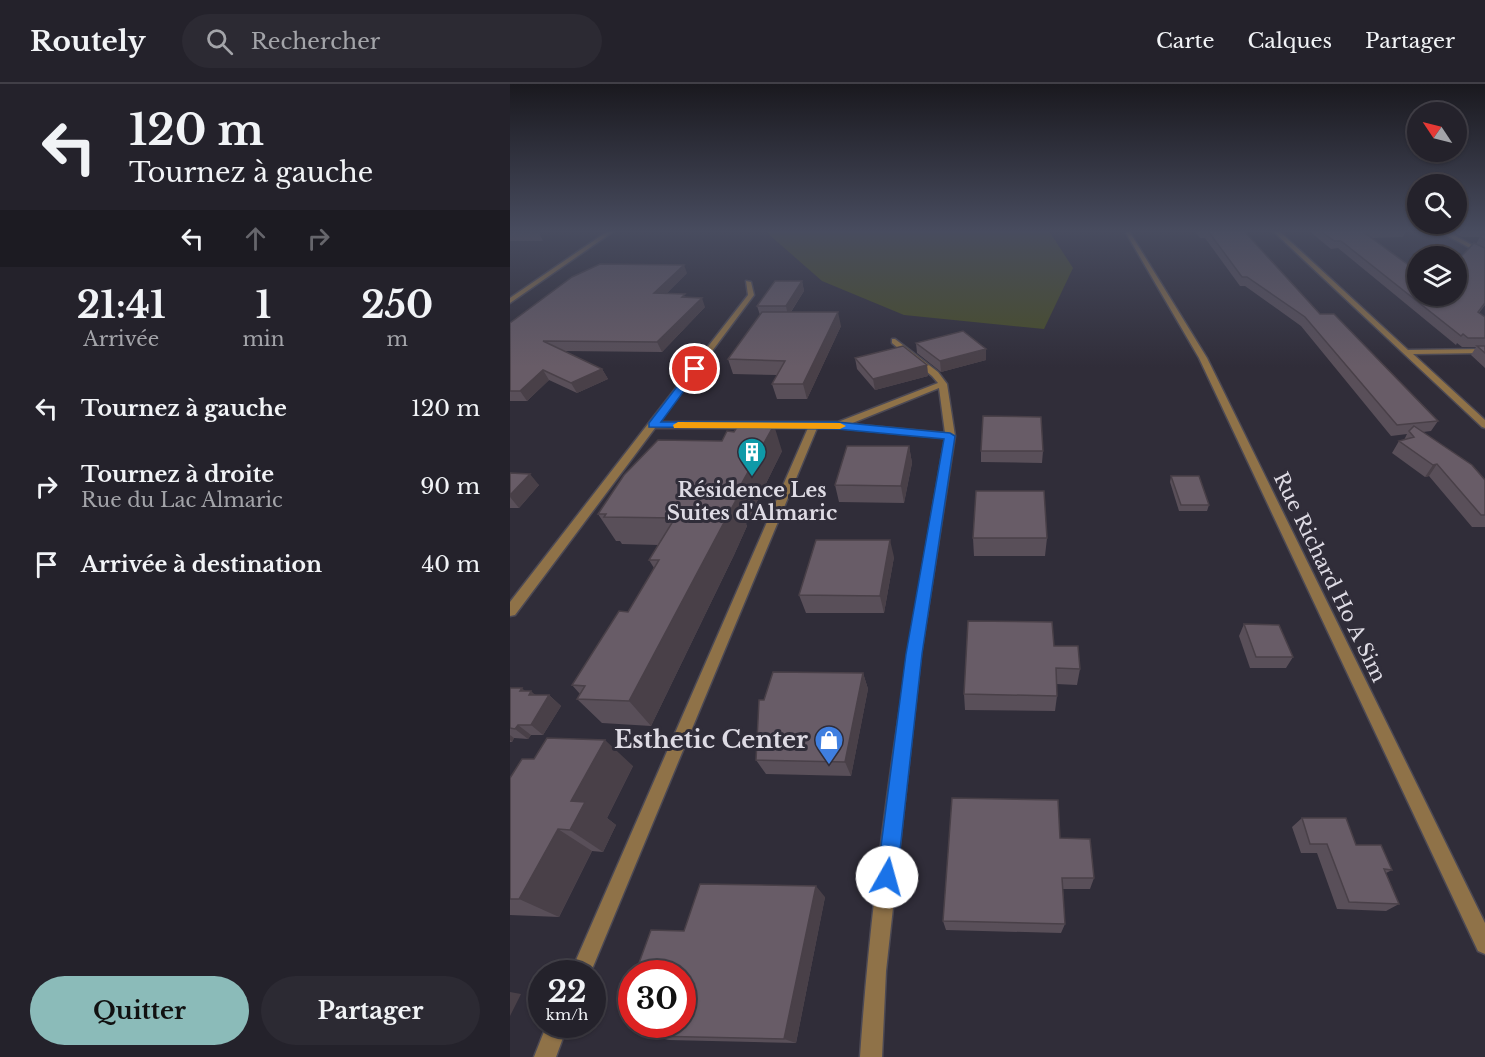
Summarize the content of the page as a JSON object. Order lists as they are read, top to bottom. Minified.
{"streets":{"street":["Rue Richard Ho A Sim"]},"places":{"building":["Résidence Les Suites d'Almaric"],"shop":["Esthetic Center"]},"north":"top left","page":{"header":"Routely","search":"Rechercher","nav":["Carte","Calques","Partager"],"turn":["120 m","Tournez à gauche"],"eta":["21:41","Arrivée","1","min","250","m"],"list":[{"name":"Tournez à gauche","value":"120 m"},{"name":"Tournez à droite","note":"Rue du Lac Almaric","value":"90 m"},{"name":"Arrivée à destination","value":"40 m"}],"speed":"22 km/h","limit":"30","buttons":["Quitter","Partager"]}}
